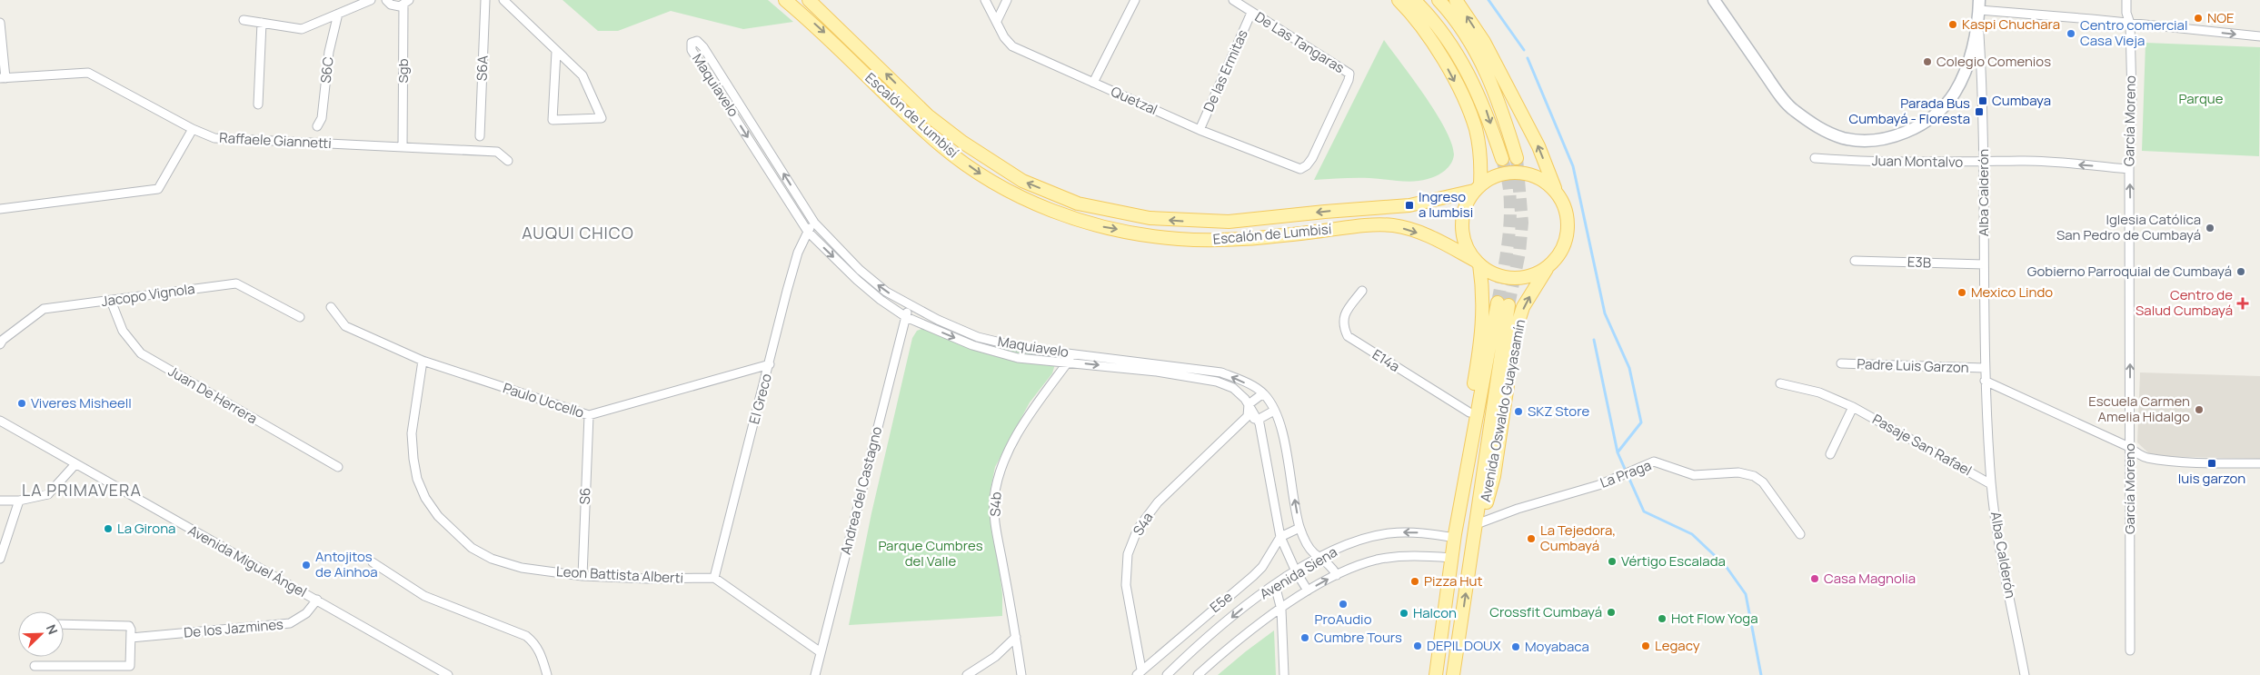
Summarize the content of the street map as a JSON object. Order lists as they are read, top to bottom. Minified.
{"streets":{"main road":["Escalón de Lumbisí","Avenida Oswaldo Guayasamín"],"street":["De Las Tangaras","S6A","S6C","Sgb","De las Ermitas","Maquiavelo","Quetzal","García Moreno","Raffaele Giannetti","Juan Montalvo","Alba Calderón","E3B","Jacopo Vignola","E14a","Padre Luis Garzon","Juan De Herrera","El Greco","Paulo Uccello","Pasaje San Rafael","La Praga","Andrea del Castagno","S6","S4b","S4a","Avenida Miguel Ángel","Avenida Siena","Leon Battista Alberti","E5e","De los Jazmines"]},"crossings":[["De Las Tangaras","De las Ermitas"],["De Las Tangaras","Quetzal"],["Sgb","Raffaele Giannetti"],["De las Ermitas","Quetzal"],["Maquiavelo","El Greco"],["Maquiavelo","Andrea del Castagno"],["Maquiavelo","S4b"],["Maquiavelo","Avenida Siena"],["Maquiavelo","E5e"],["Escalón de Lumbisí","Avenida Oswaldo Guayasamín"],["García Moreno","Juan Montalvo"],["García Moreno","Padre Luis Garzon"],["Juan Montalvo","Alba Calderón"],["Alba Calderón","E3B"],["Alba Calderón","Padre Luis Garzon"],["Alba Calderón","Pasaje San Rafael"],["Jacopo Vignola","Juan De Herrera"],["E14a","Avenida Oswaldo Guayasamín"],["El Greco","Paulo Uccello"],["El Greco","Leon Battista Alberti"],["Paulo Uccello","S6"],["Paulo Uccello","Leon Battista Alberti"],["Avenida Oswaldo Guayasamín","La Praga"],["Avenida Oswaldo Guayasamín","Avenida Siena"],["S6","Leon Battista Alberti"],["S4a","E5e"],["Avenida Miguel Ángel","De los Jazmines"]],"one_way":["García Moreno","Juan Montalvo"],"districts":["AUQUI CHICO","LA PRIMAVERA"],"parks":["Parque","Parque Cumbres del Valle"],"places":{"other":["NOE","Kaspi Chuchara","Centro comercial Casa Vieja","Colegio Comenios","Iglesia Católica San Pedro de Cumbayá","Gobierno Parroquial de Cumbayá","Mexico Lindo","Viveres Misheell","Escuela Carmen Amelia Hidalgo","SKZ Store","La Girona","La Tejedora, Cumbayá","Vértigo Escalada","Antojitos de Ainhoa","Casa Magnolia","Pizza Hut","ProAudio","Crossfit Cumbayá","Halcon","Hot Flow Yoga","Cumbre Tours","DEPIL DOUX","Legacy","Moyabaca"],"transit":["Cumbaya","Parada Bus Cumbayá - Floresta","Ingreso a lumbisi","luis garzon"],"health":["Centro de Salud Cumbayá"]},"north":"top right"}
